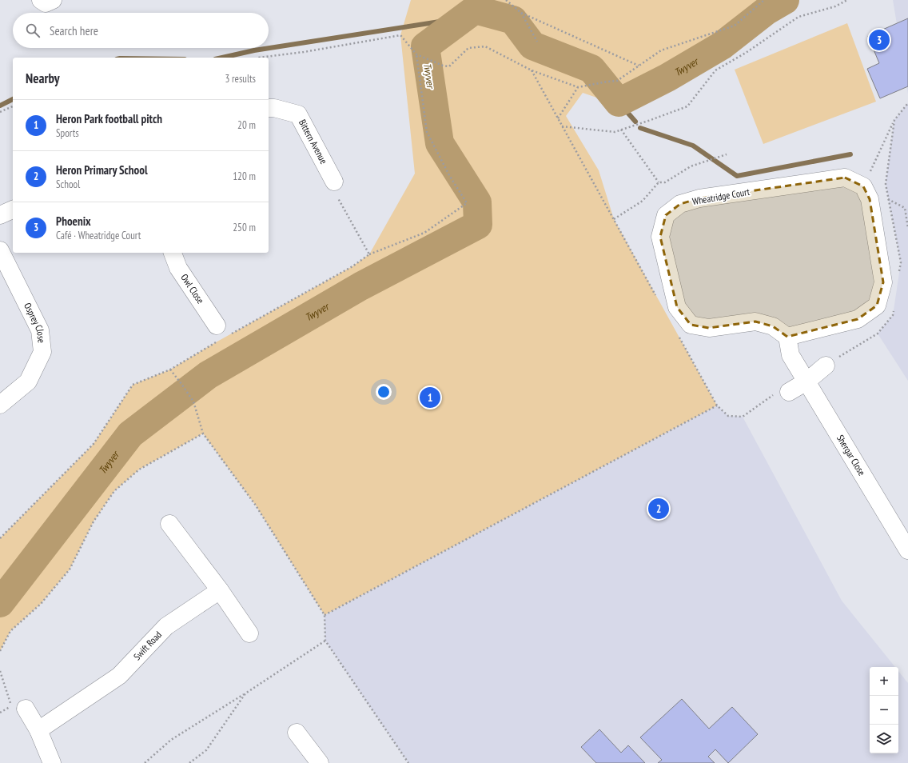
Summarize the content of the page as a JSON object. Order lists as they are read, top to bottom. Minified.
{"streets":{"street":["Bittern Avenue","Wheatridge Court","Owl Close","Osprey Close","Shergar Close","Swift Road"]},"crossings":[["Wheatridge Court","Shergar Close"]],"water":["Twyver"],"page":{"search":"Search here","pins":["3","1","2"],"heading":["Nearby","3 results"],"list":[{"mark":"1","name":"Heron Park football pitch","note":"Sports","value":"20 m"},{"mark":"2","name":"Heron Primary School","note":"School","value":"120 m"},{"mark":"3","name":"Phoenix","note":"Café · Wheatridge Court","value":"250 m"}],"map_buttons":["+","−"]}}
